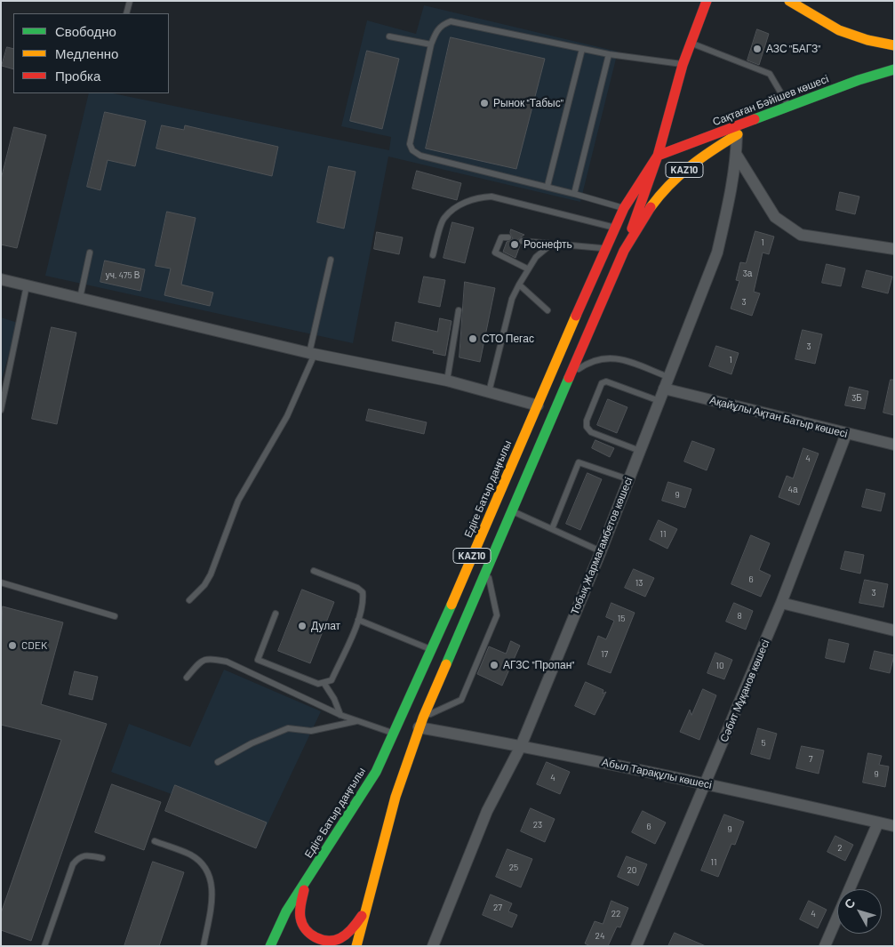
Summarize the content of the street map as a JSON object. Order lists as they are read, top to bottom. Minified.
{"streets":{"main road":["Сақтаған Бәйішев көшесі","KAZ10","Едіге Батыр даңғылы"],"street":["Ақайұлы Ақтан Батыр көшесі","Тобық Жармағамбетов көшесі","Сәбит Мұқанов көшесі","Абыл Тарақұлы көшесі"]},"crossings":[["Сақтаған Бәйішев көшесі","KAZ10"],["Сақтаған Бәйішев көшесі","Едіге Батыр даңғылы"],["KAZ10","Едіге Батыр даңғылы"],["KAZ10","Тобық Жармағамбетов көшесі"],["Ақайұлы Ақтан Батыр көшесі","Тобық Жармағамбетов көшесі"],["Ақайұлы Ақтан Батыр көшесі","Сәбит Мұқанов көшесі"],["Едіге Батыр даңғылы","Абыл Тарақұлы көшесі"],["Тобық Жармағамбетов көшесі","Абыл Тарақұлы көшесі"],["Сәбит Мұқанов көшесі","Абыл Тарақұлы көшесі"]],"places":["АЗС \"БАГЗ\"","Рынок \"Табыс\"","Роснефть","СТО Пегас","Дулат","CDEK","АГЗС \"Пропан\""],"house_numbers":["1","3а","уч. 475 В","3","3","1","3Б","4","4а","9","11","6","13","3","8","15","17","10","5","7","9","4","23","6","9","2","11","25","20","27","22","4","24"],"legend":["Свободно","Медленно","Пробка"],"north":"top left"}
